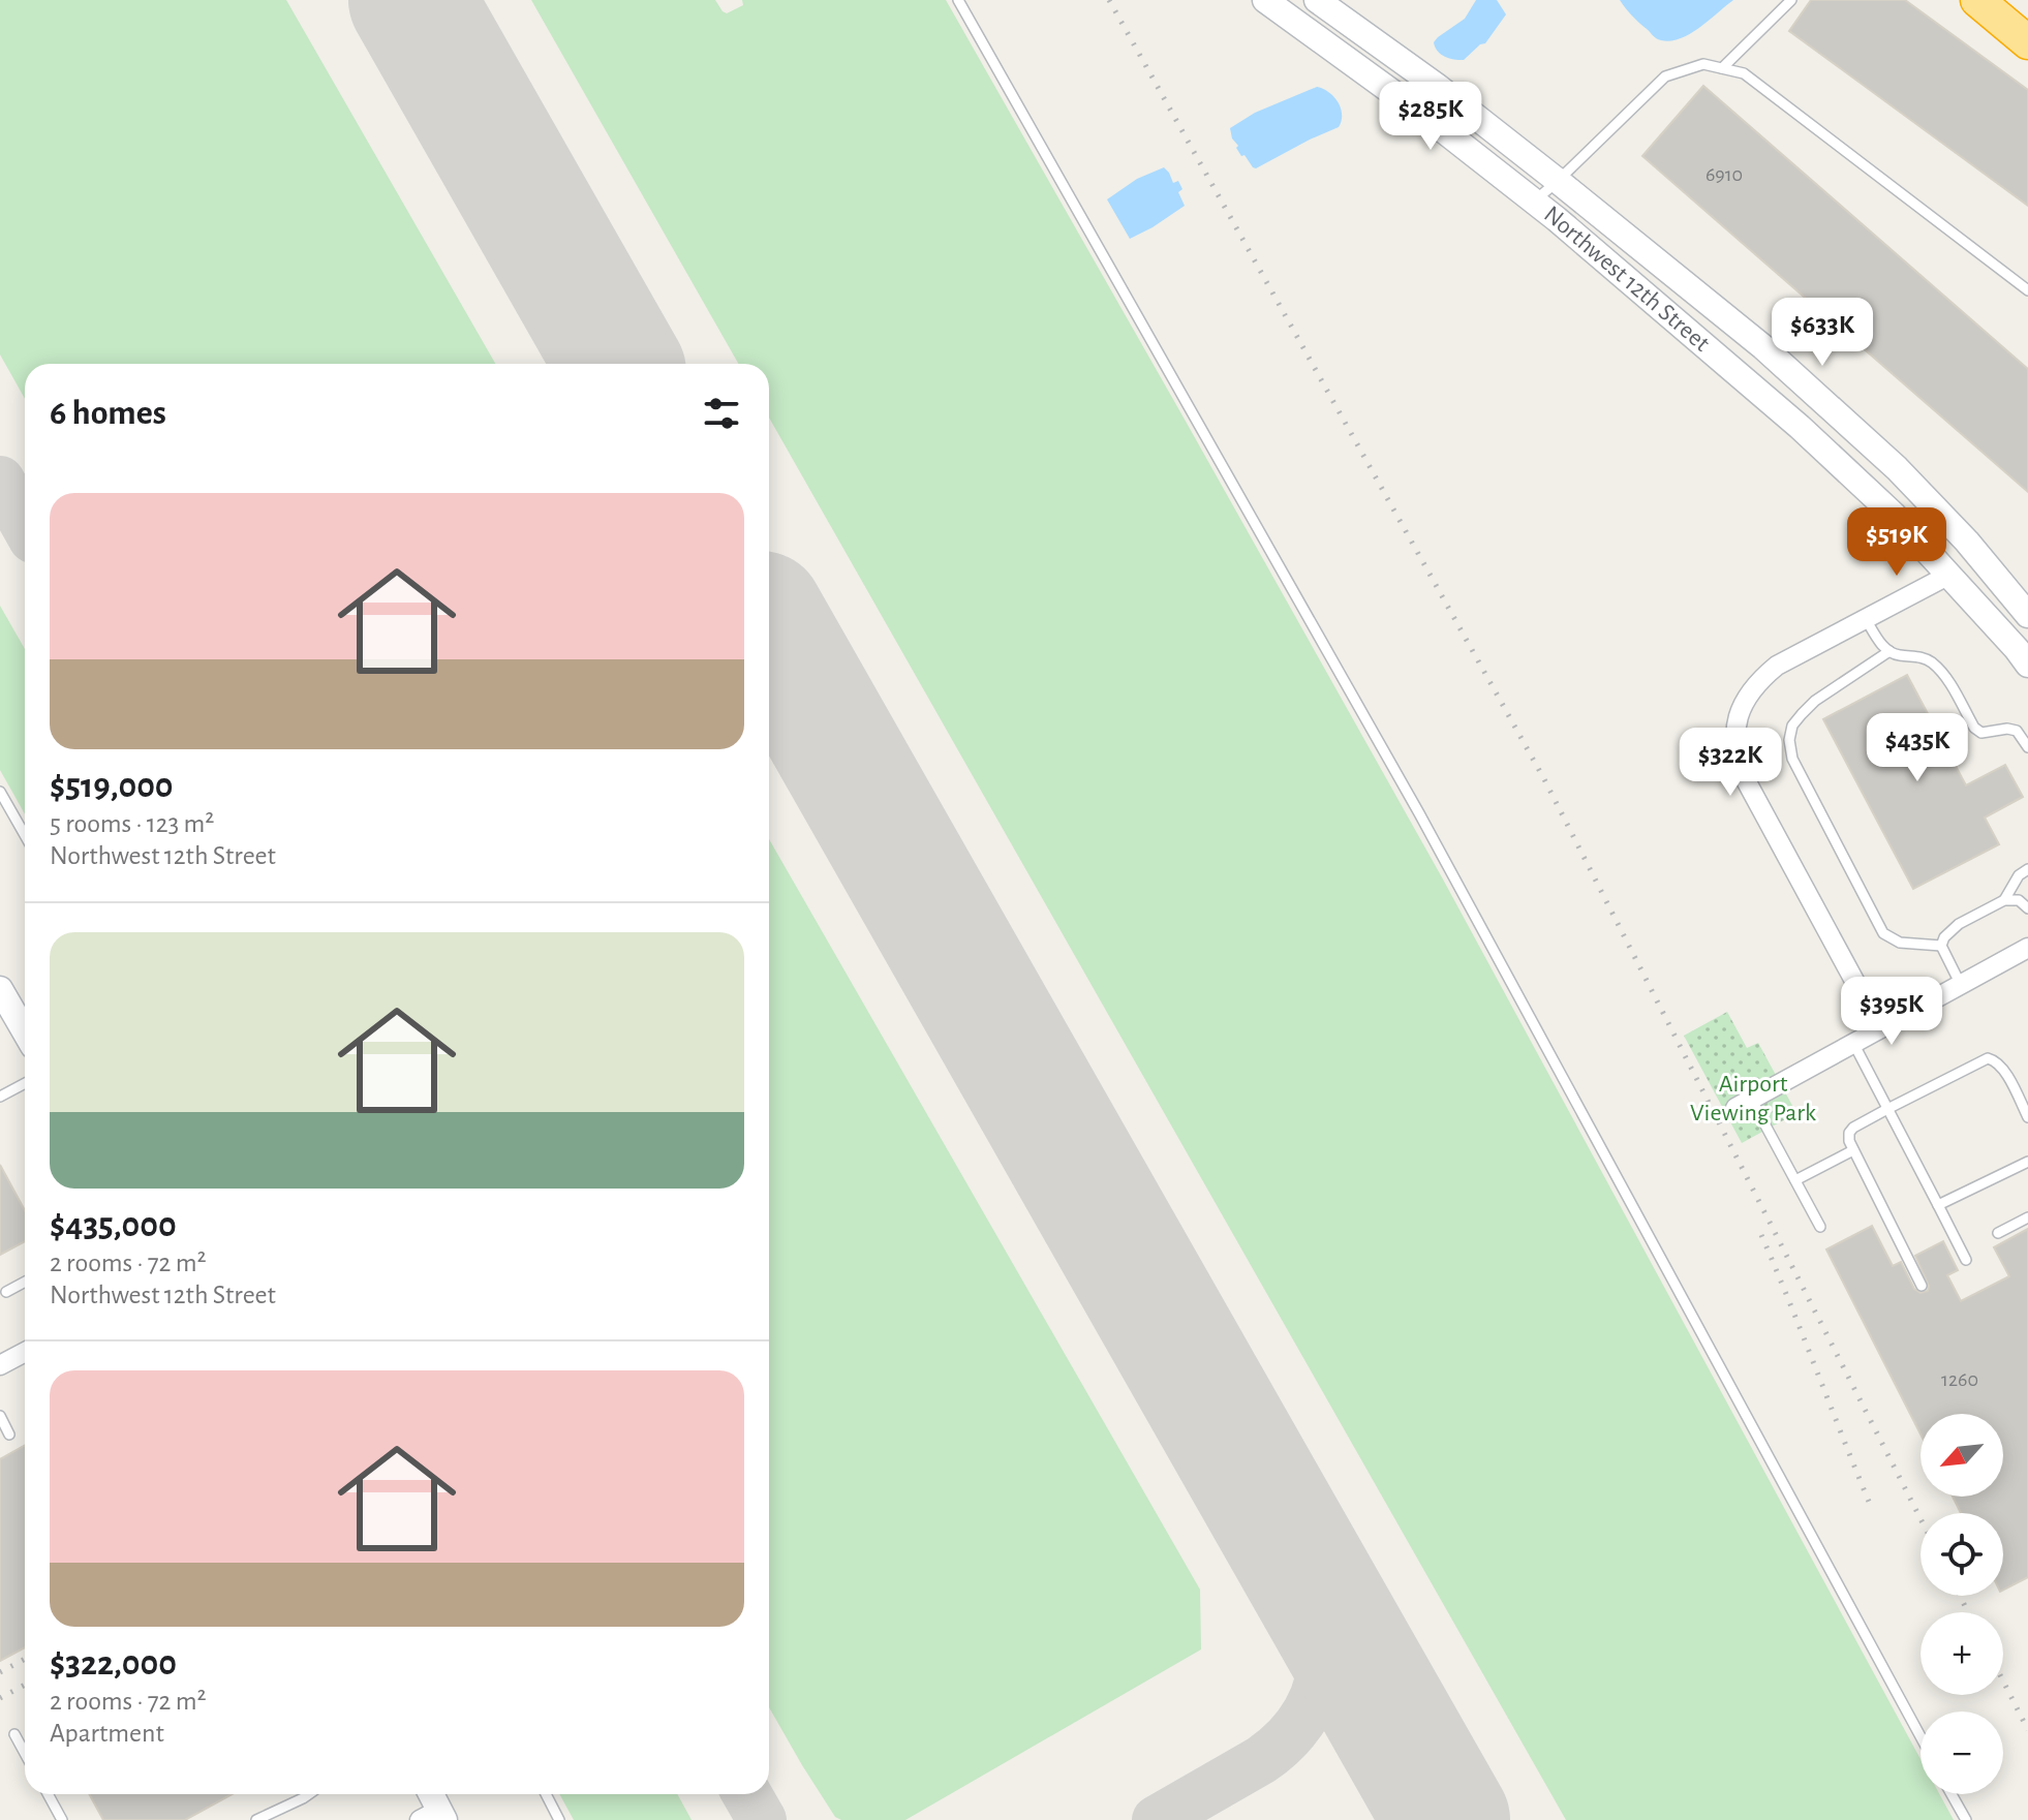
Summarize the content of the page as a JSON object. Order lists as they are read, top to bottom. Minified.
{"streets":{"main road":["Northwest 12th Street"]},"parks":["Airport Viewing Park"],"house_numbers":["6910","1260"],"north":"bottom left","page":{"price":["$285K","$633K","$519K","$435K","$322K","$395K"],"heading":"6 homes","list":[{"name":"$519,000","note":"5 rooms · 123 m² · Northwest 12th Street"},{"name":"$435,000","note":"2 rooms · 72 m² · Northwest 12th Street"},{"name":"$322,000","note":"2 rooms · 72 m² · Apartment"}],"map_buttons":["+","−"]}}
